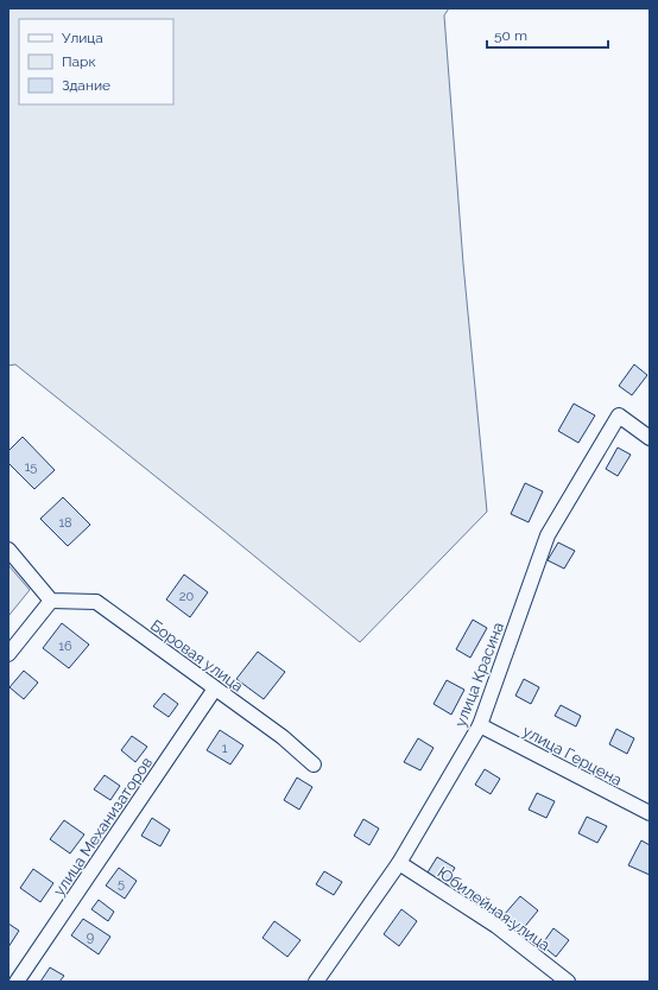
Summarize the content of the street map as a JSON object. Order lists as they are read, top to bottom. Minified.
{"streets":{"street":["Боровая улица","улица Красина","улица Герцена","улица Механизаторов","Юбилейная улица"]},"crossings":[["Боровая улица","улица Механизаторов"],["улица Красина","улица Герцена"],["улица Красина","Юбилейная улица"]],"house_numbers":["15","18","20","16","1","5","9"],"legend":["Улица","Парк","Здание"],"scale_bar":"50 m"}
